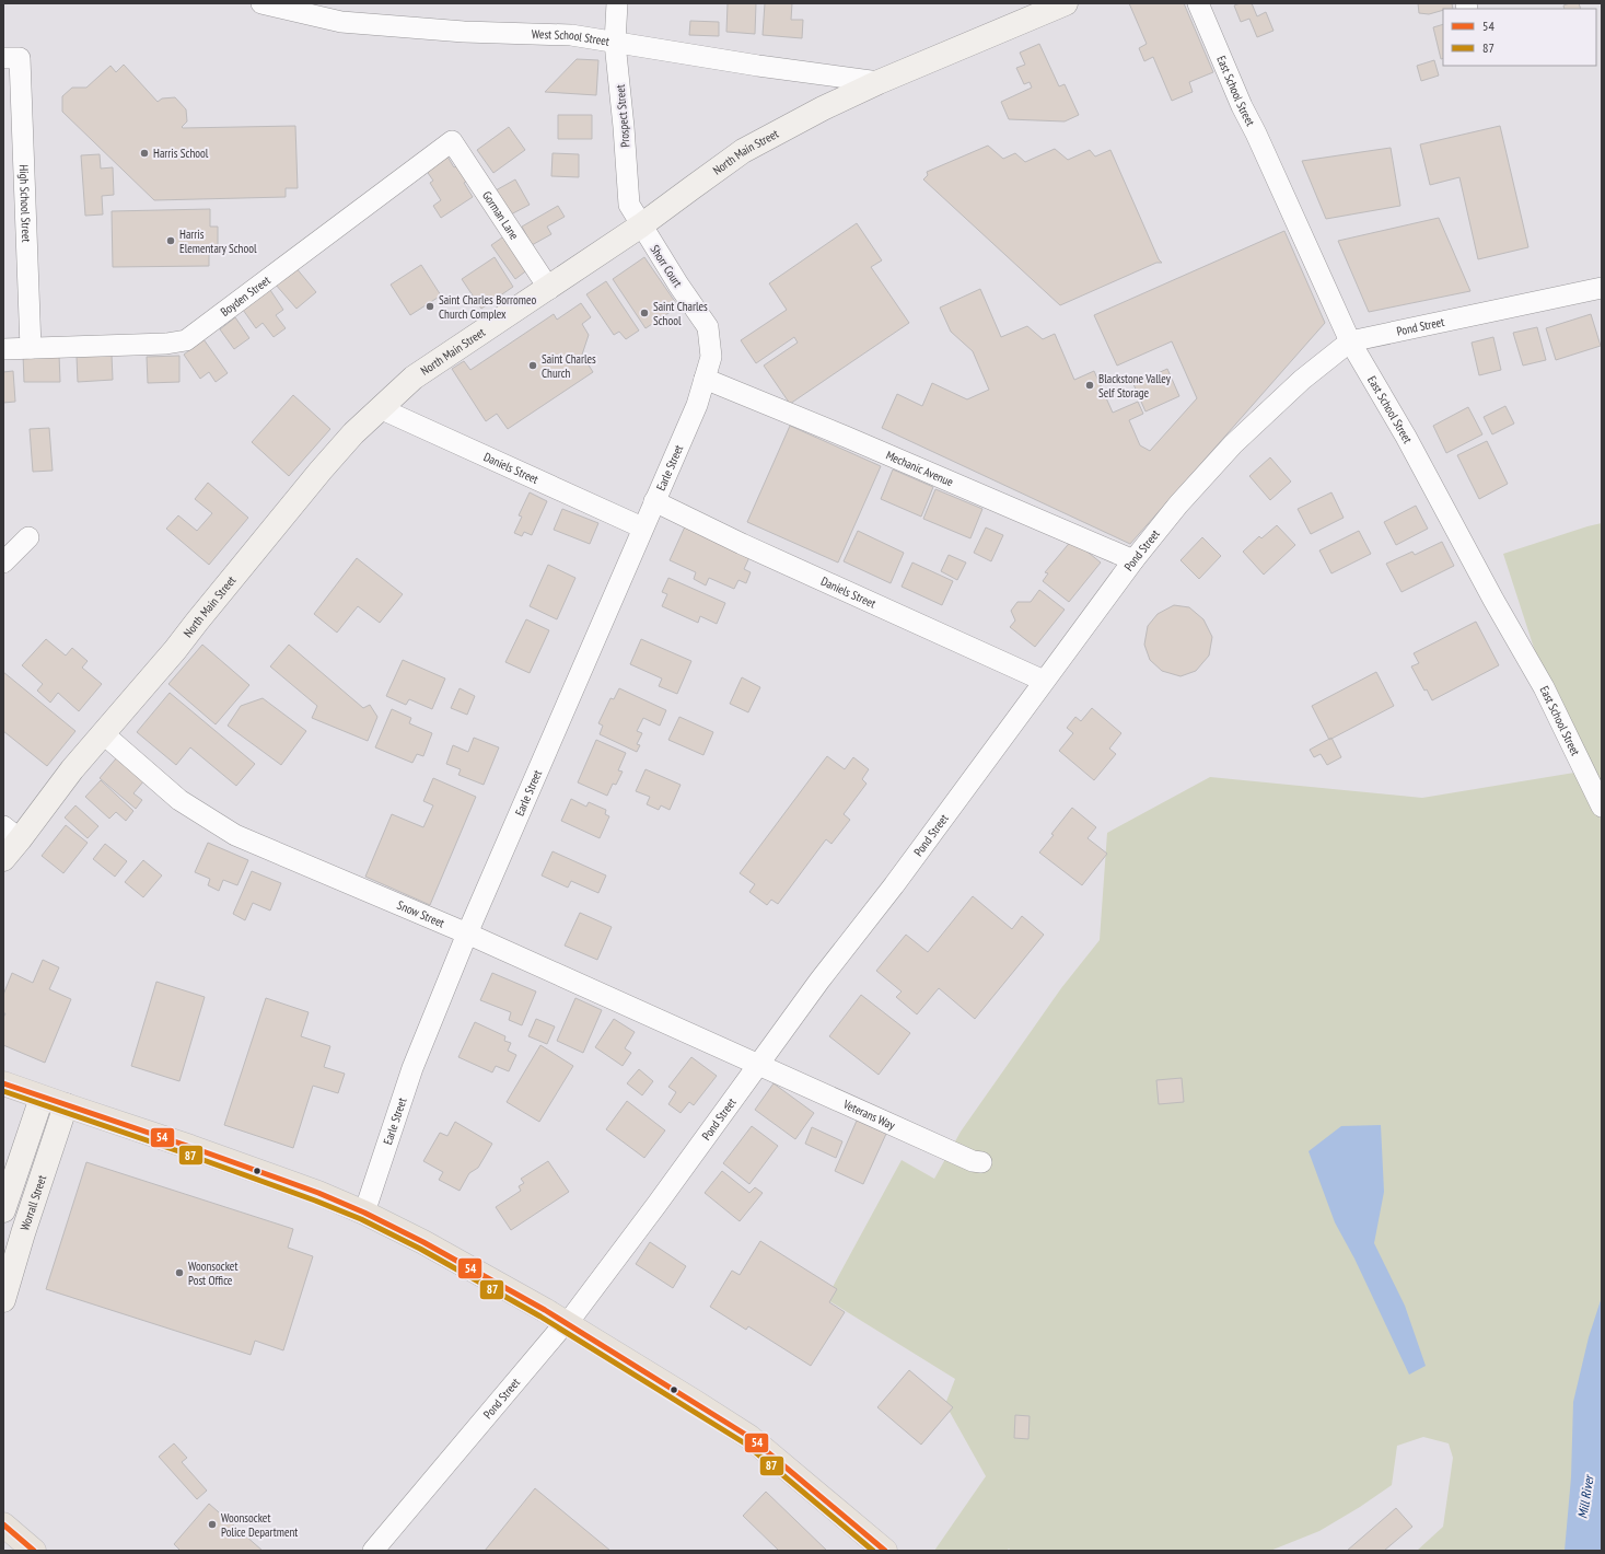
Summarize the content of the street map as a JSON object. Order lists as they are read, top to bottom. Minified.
{"streets":{"street":["West School Street","East School Street","Prospect Street","North Main Street","High School Street","Gorman Lane","Shorr Court","Boyden Street","Pond Street","Daniels Street","Earle Street","Mechanic Avenue","Snow Street","Veterans Way","Worrall Street"]},"crossings":[["West School Street","Prospect Street"],["West School Street","North Main Street"],["East School Street","Pond Street"],["Prospect Street","North Main Street"],["Prospect Street","Shorr Court"],["North Main Street","Gorman Lane"],["North Main Street","Shorr Court"],["North Main Street","Daniels Street"],["North Main Street","Snow Street"],["High School Street","Boyden Street"],["Gorman Lane","Boyden Street"],["Shorr Court","Earle Street"],["Shorr Court","Mechanic Avenue"],["Pond Street","Daniels Street"],["Pond Street","Mechanic Avenue"],["Pond Street","Snow Street"],["Pond Street","Veterans Way"],["Daniels Street","Earle Street"],["Earle Street","Mechanic Avenue"],["Earle Street","Snow Street"],["Snow Street","Veterans Way"]],"water":["Mill River"],"places":["Harris School","Harris Elementary School","Saint Charles Borromeo Church Complex","Saint Charles School","Saint Charles Church","Blackstone Valley Self Storage","Woonsocket Post Office","Woonsocket Police Department"],"lines":["transit line 54","transit line 87"],"legend":["54","87"]}
